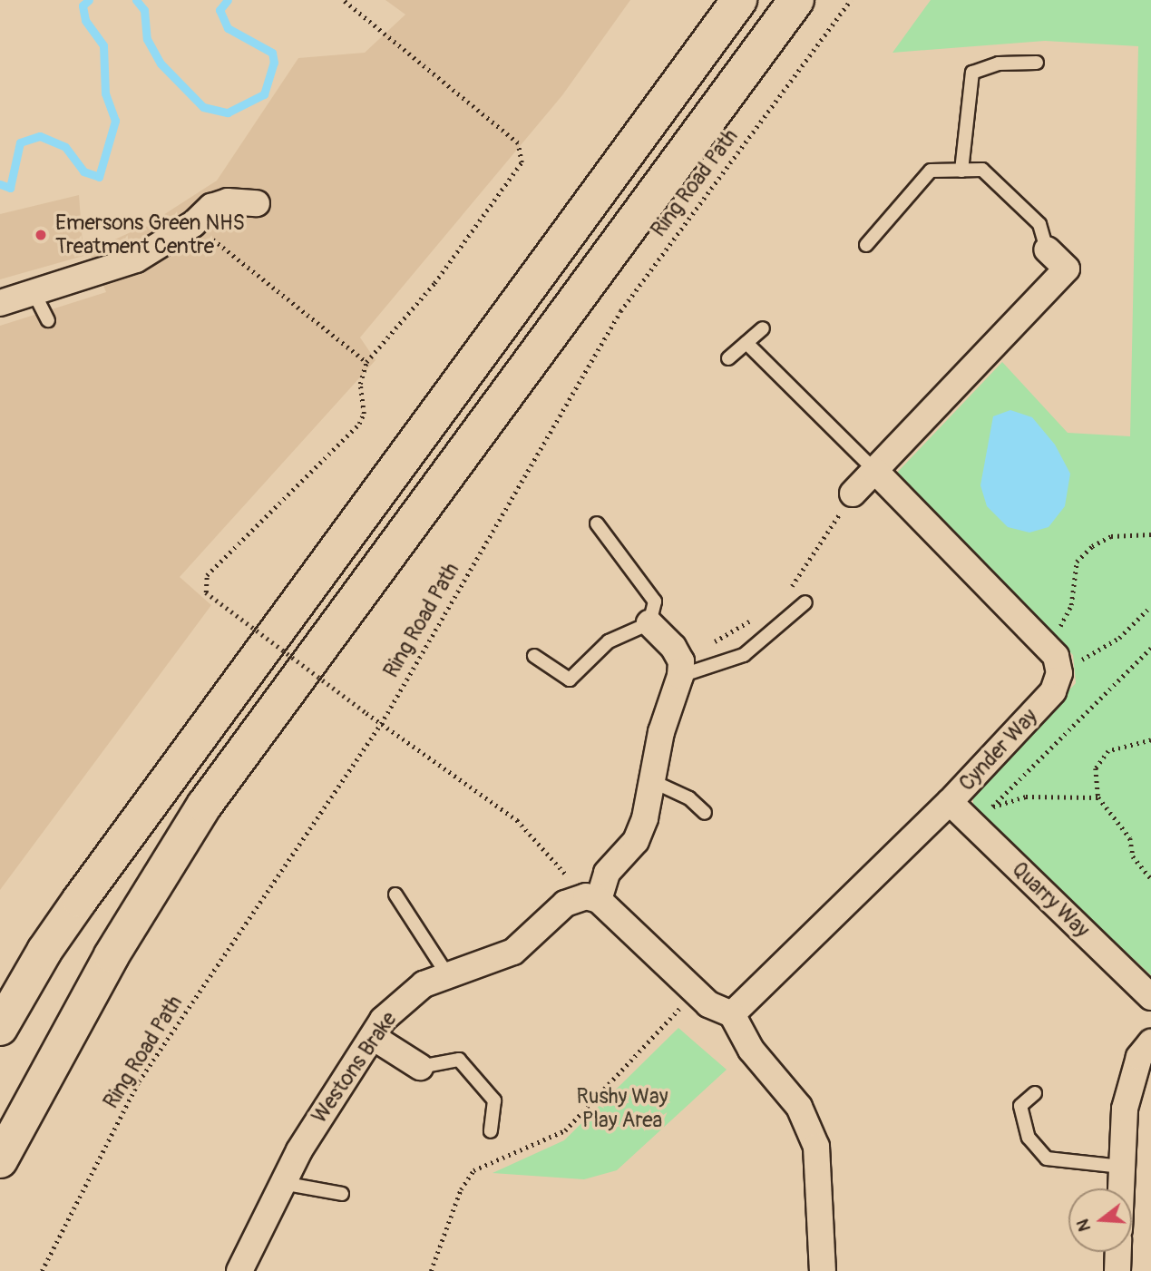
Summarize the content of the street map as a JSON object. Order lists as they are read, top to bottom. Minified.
{"streets":{"street":["Cynder Way","Quarry Way","Westons Brake"],"path":["Ring Road Path"]},"crossings":[["Cynder Way","Quarry Way"]],"parks":["Rushy Way Play Area"],"places":["Emersons Green NHS Treatment Centre"],"north":"left"}
